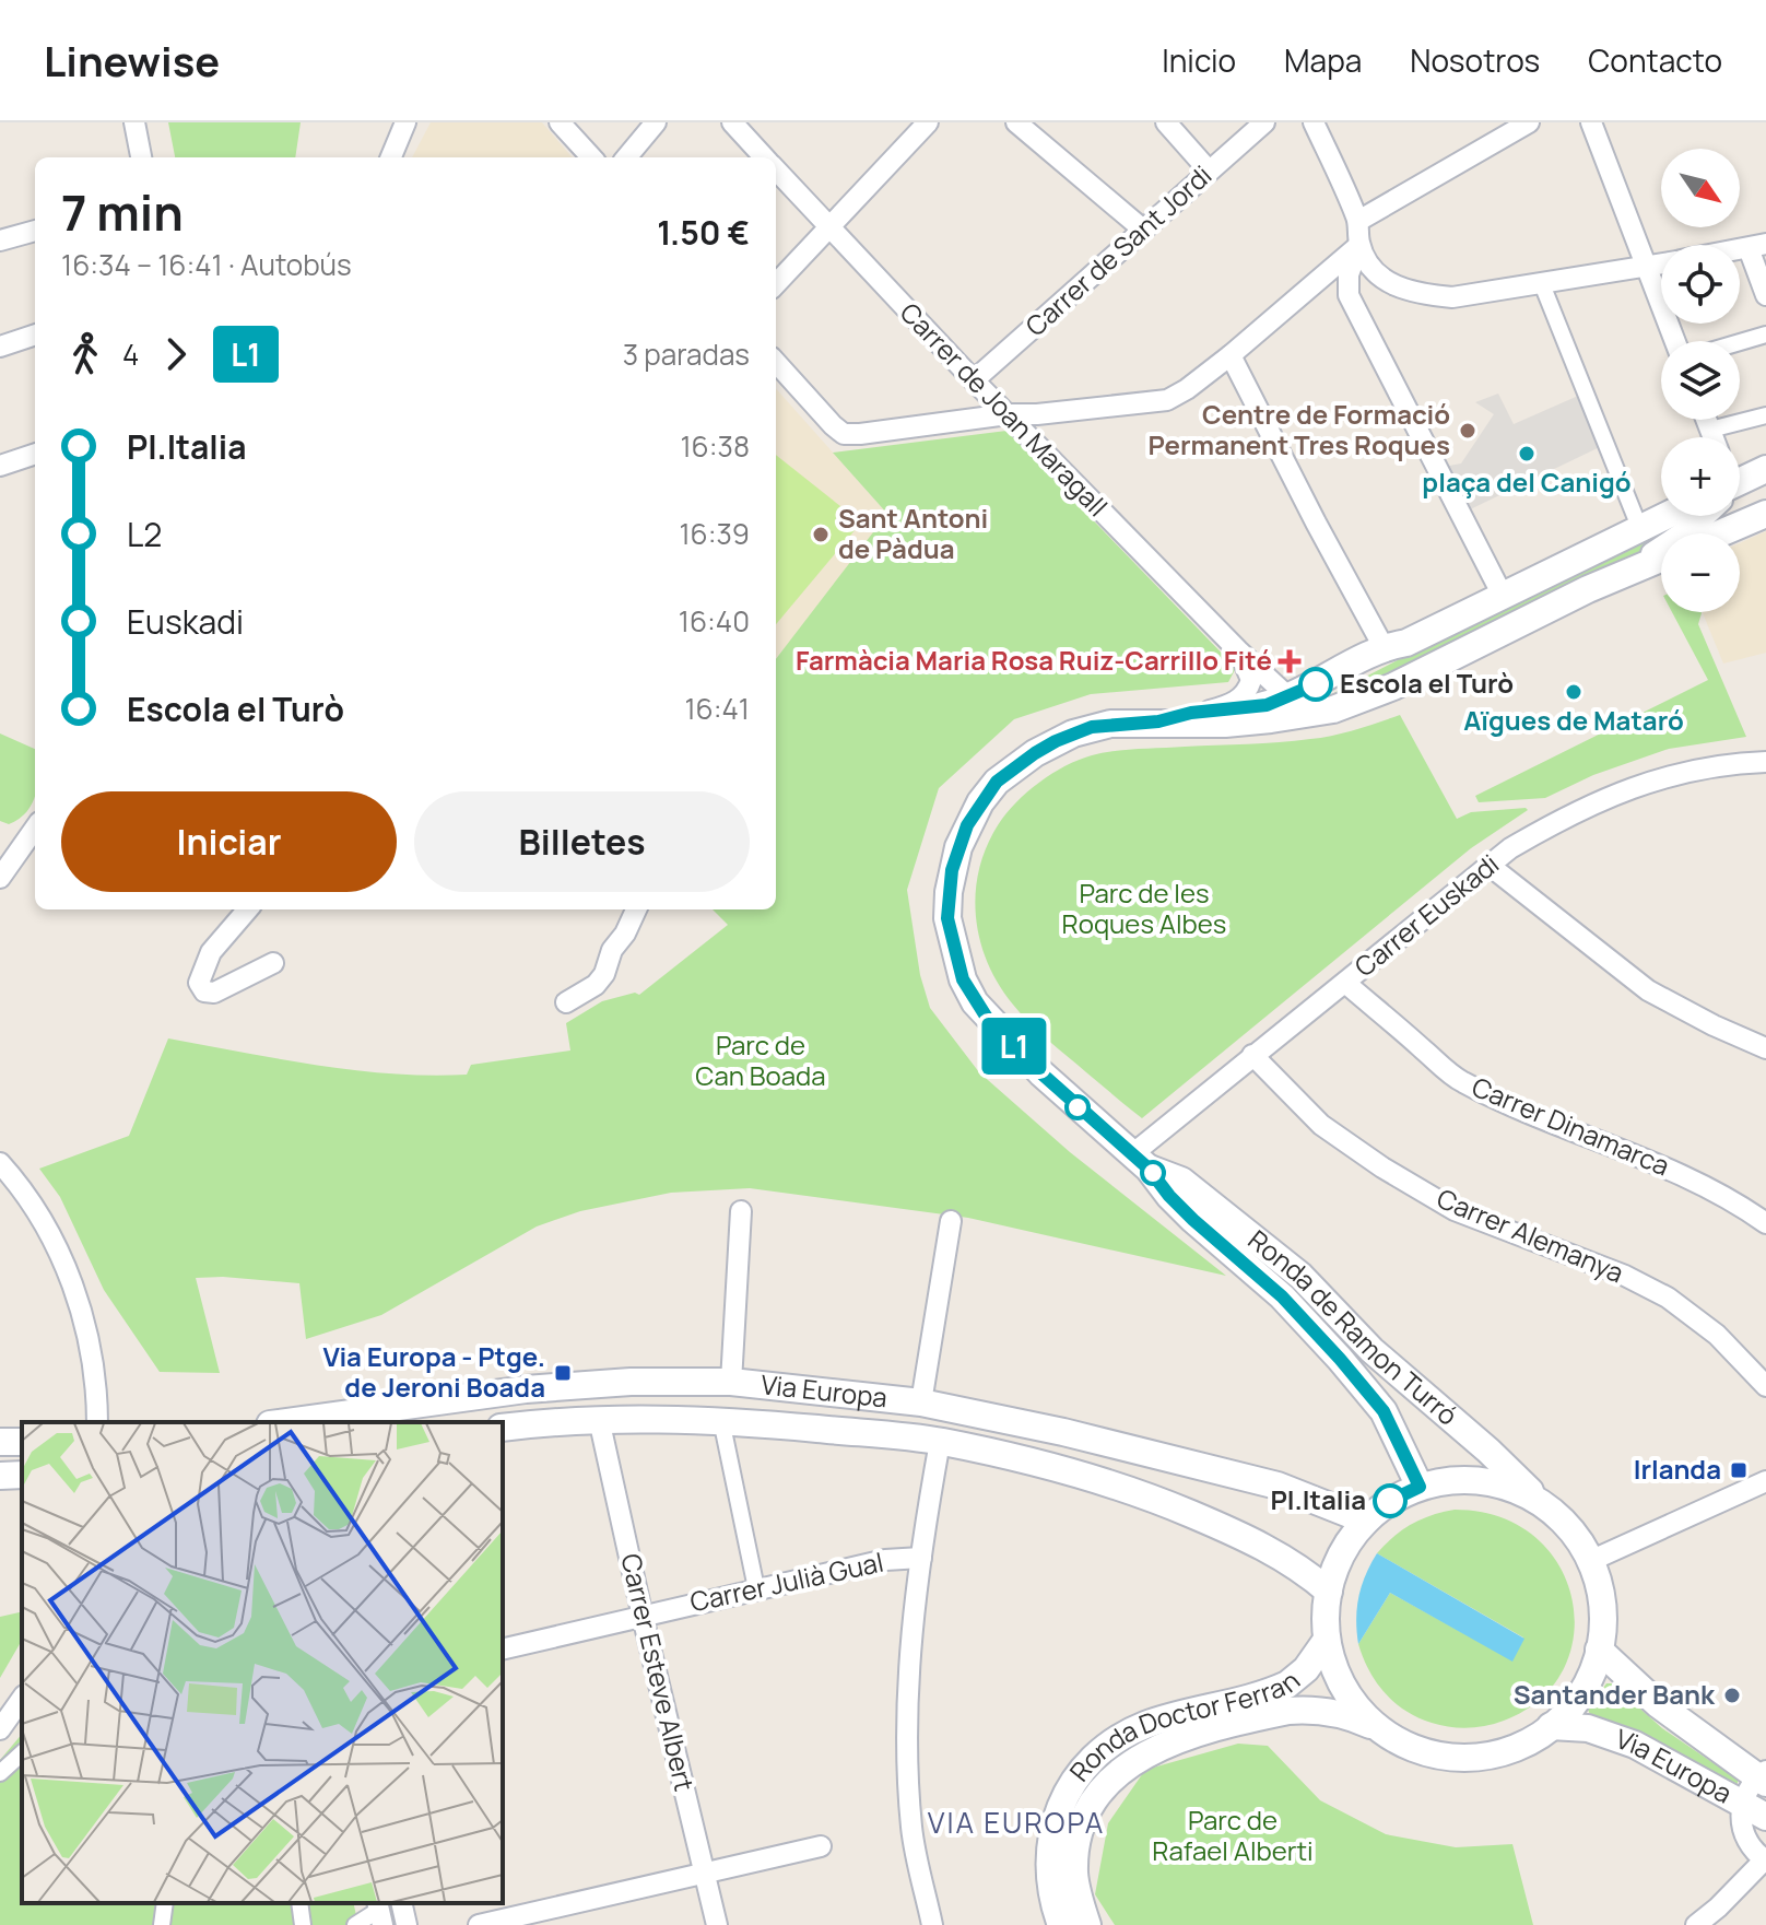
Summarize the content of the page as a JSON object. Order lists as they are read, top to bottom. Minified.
{"streets":{"street":["Carrer de Sant Jordi","Carrer de Joan Maragall","Carrer Euskadi","Carrer Dinamarca","Carrer Alemanya","Ronda de Ramon Turró","Via Europa","Carrer Julià Gual","Carrer Esteve Albert","Ronda Doctor Ferran"]},"crossings":[["Carrer de Sant Jordi","Carrer de Joan Maragall"],["Carrer Euskadi","Carrer Dinamarca"],["Carrer Euskadi","Carrer Alemanya"],["Carrer Euskadi","Ronda de Ramon Turró"],["Ronda de Ramon Turró","Via Europa"],["Ronda de Ramon Turró","Ronda Doctor Ferran"],["Via Europa","Carrer Esteve Albert"],["Via Europa","Ronda Doctor Ferran"],["Carrer Julià Gual","Carrer Esteve Albert"]],"districts":["VIA EUROPA"],"parks":["Parc de les Roques Albes","Parc de Can Boada","Parc de Rafael Alberti"],"places":{"other":["Centre de Formació Permanent Tres Roques","plaça del Canigó","Sant Antoni de Pàdua","Escola el Turò","Aïgues de Mataró","Pl.Italia","Santander Bank"],"health":["Farmàcia Maria Rosa Ruiz-Carrillo Fité"],"transit":["Via Europa - Ptge. de Jeroni Boada","Irlanda"]},"lines":["bus line L1"],"north":"bottom right","page":{"header":"Linewise","nav":["Inicio","Mapa","Nosotros","Contacto"],"on_map":"L1","map_buttons":["+","−"],"heading":["7 min","16:34 – 16:41 · Autobús","1.50 €"],"legs":["4","L1","3 paradas"],"list":[{"name":"Pl.Italia","value":"16:38"},{"name":"L2","value":"16:39"},{"name":"Euskadi","value":"16:40"},{"name":"Escola el Turò","value":"16:41"}],"buttons":["Iniciar","Billetes"]}}
